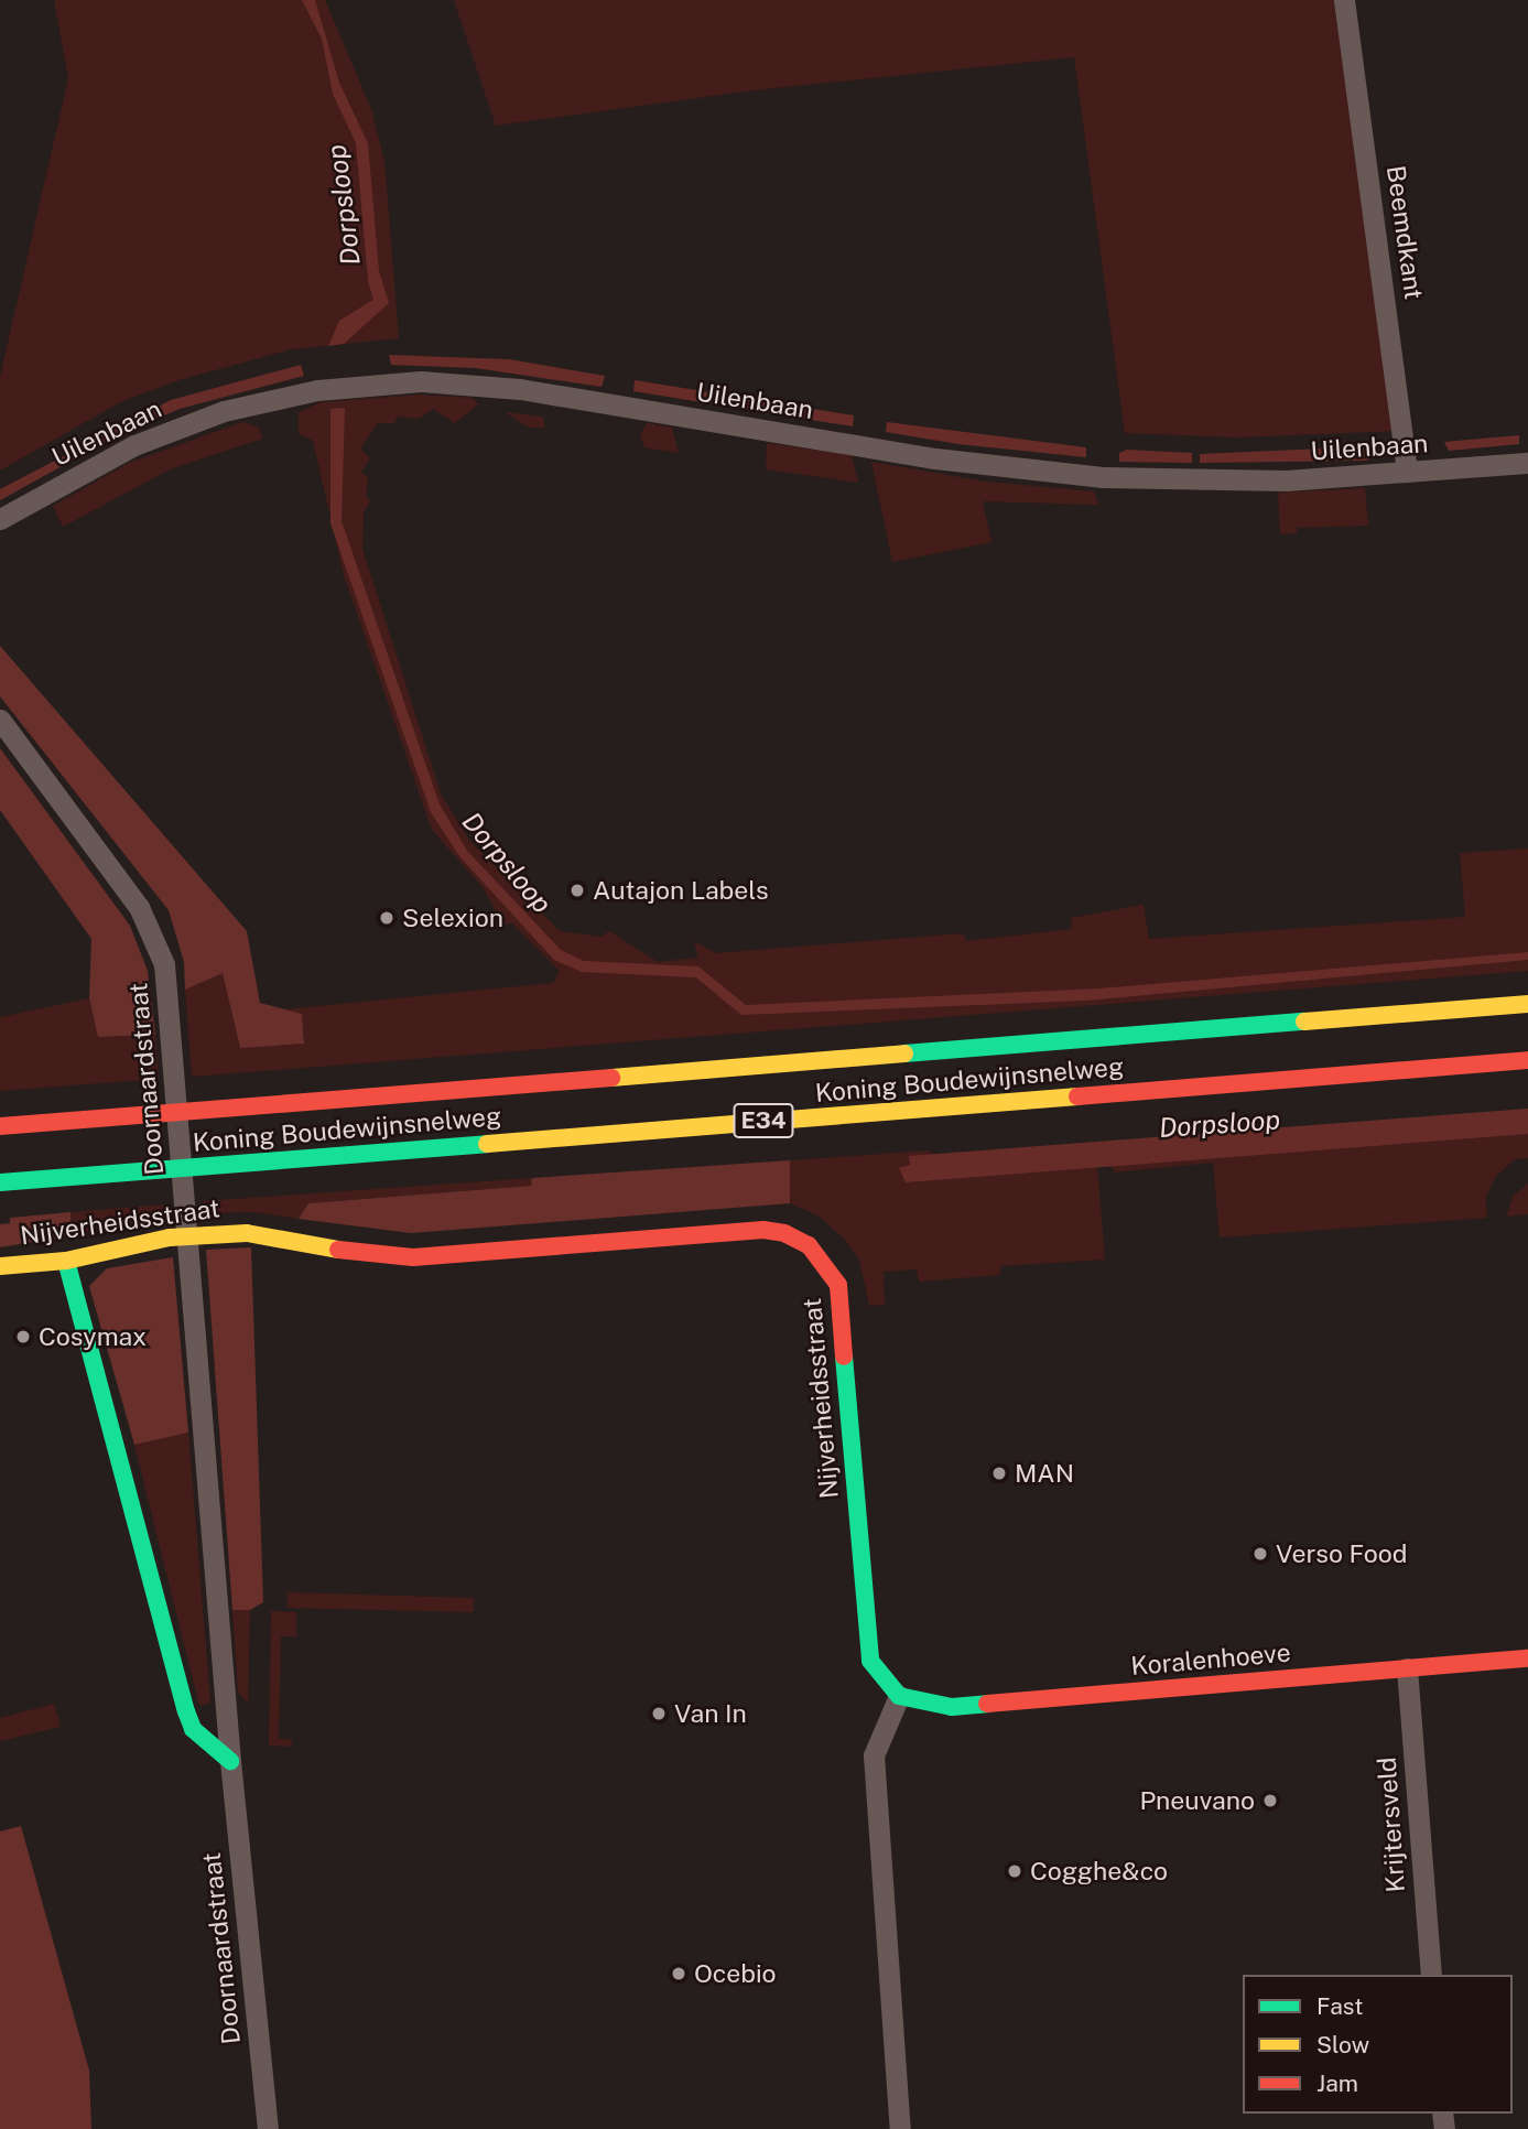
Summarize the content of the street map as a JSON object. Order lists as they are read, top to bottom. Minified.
{"streets":{"main road":["Koning Boudewijnsnelweg","E34","Nijverheidsstraat","Koralenhoeve"],"street":["Beemdkant","Uilenbaan","Doornaardstraat","Krijtersveld"]},"crossings":[["Beemdkant","Uilenbaan"],["Nijverheidsstraat","Koralenhoeve"],["Koralenhoeve","Krijtersveld"]],"water":["Dorpsloop"],"places":["Autajon Labels","Selexion","Cosymax","MAN","Verso Food","Van In","Pneuvano","Cogghe&co","Ocebio"],"legend":["Fast","Slow","Jam"]}
